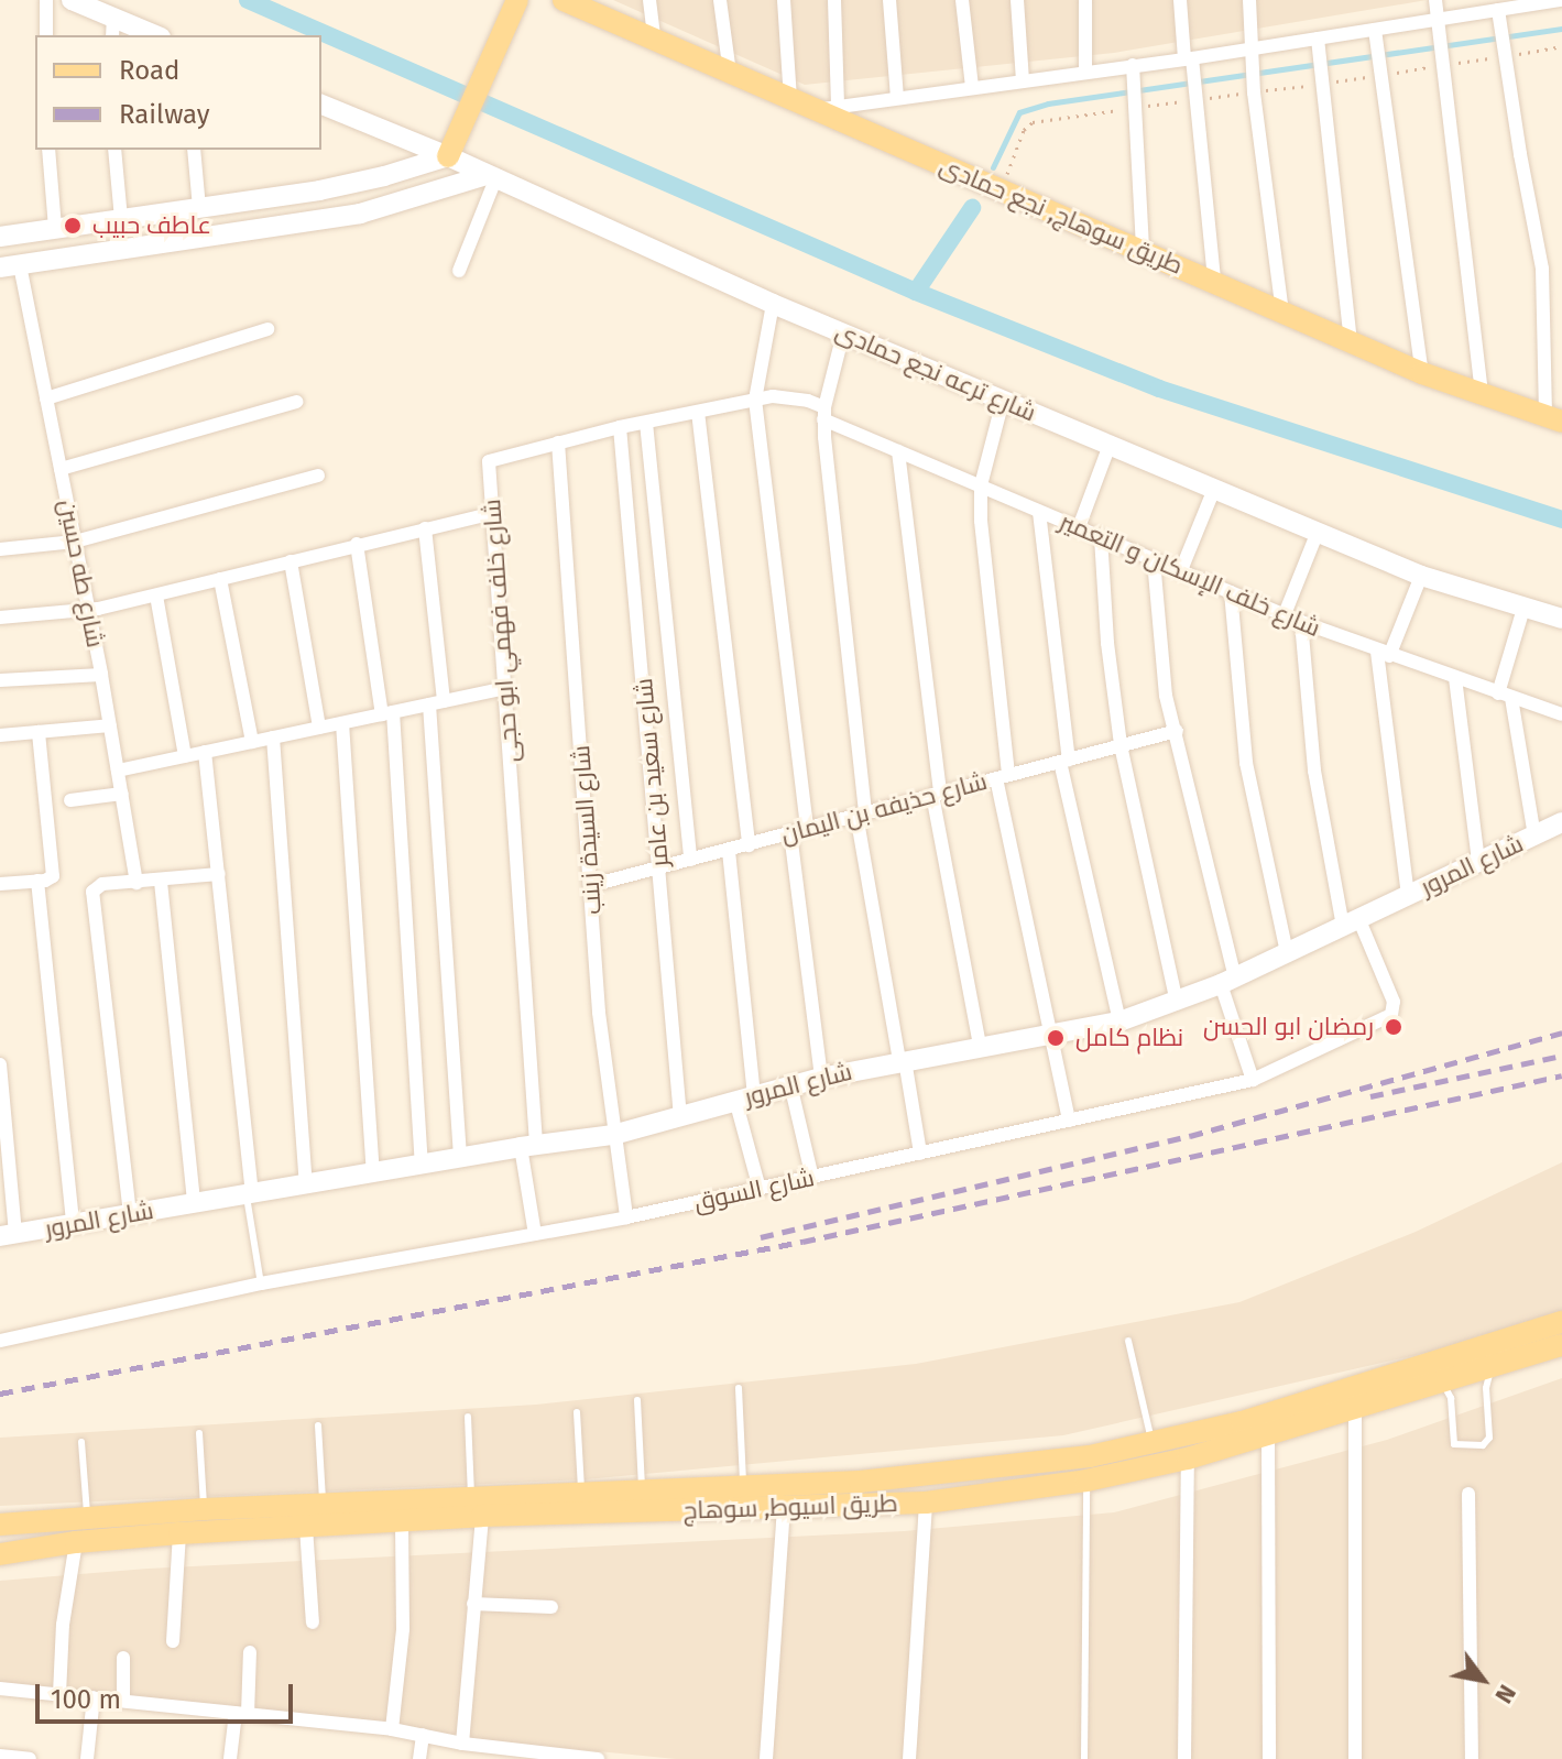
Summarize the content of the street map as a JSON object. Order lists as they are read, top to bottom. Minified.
{"streets":{"main road":["طريق سوهاج, نجع حمادى","طريق اسيوط, سوهاج"],"street":["شارع ترعه نجع حمادى","شارع طه حسين","شارع خلف الإسكان و التعمير","شارع خلف فهمي ابو حجى","شارع سعيد بن عامر","شارع حذيفه بن اليمان","شارع السيدة زينب","شارع المرور","شارع السوق"]},"crossings":[["شارع خلف الإسكان و التعمير","شارع خلف فهمي ابو حجى"],["شارع خلف فهمي ابو حجى","شارع سعيد بن عامر"],["شارع خلف فهمي ابو حجى","شارع السيدة زينب"],["شارع خلف فهمي ابو حجى","شارع المرور"],["شارع خلف فهمي ابو حجى","شارع السوق"],["شارع سعيد بن عامر","شارع حذيفه بن اليمان"],["شارع سعيد بن عامر","شارع المرور"],["شارع حذيفه بن اليمان","شارع السيدة زينب"],["شارع السيدة زينب","شارع المرور"],["شارع السيدة زينب","شارع السوق"],["شارع المرور","شارع السوق"]],"places":["عاطف حبيب","رمضان ابو الحسن","نظام كامل"],"legend":["Road","Railway"],"scale_bar":"100 m","north":"bottom right"}
